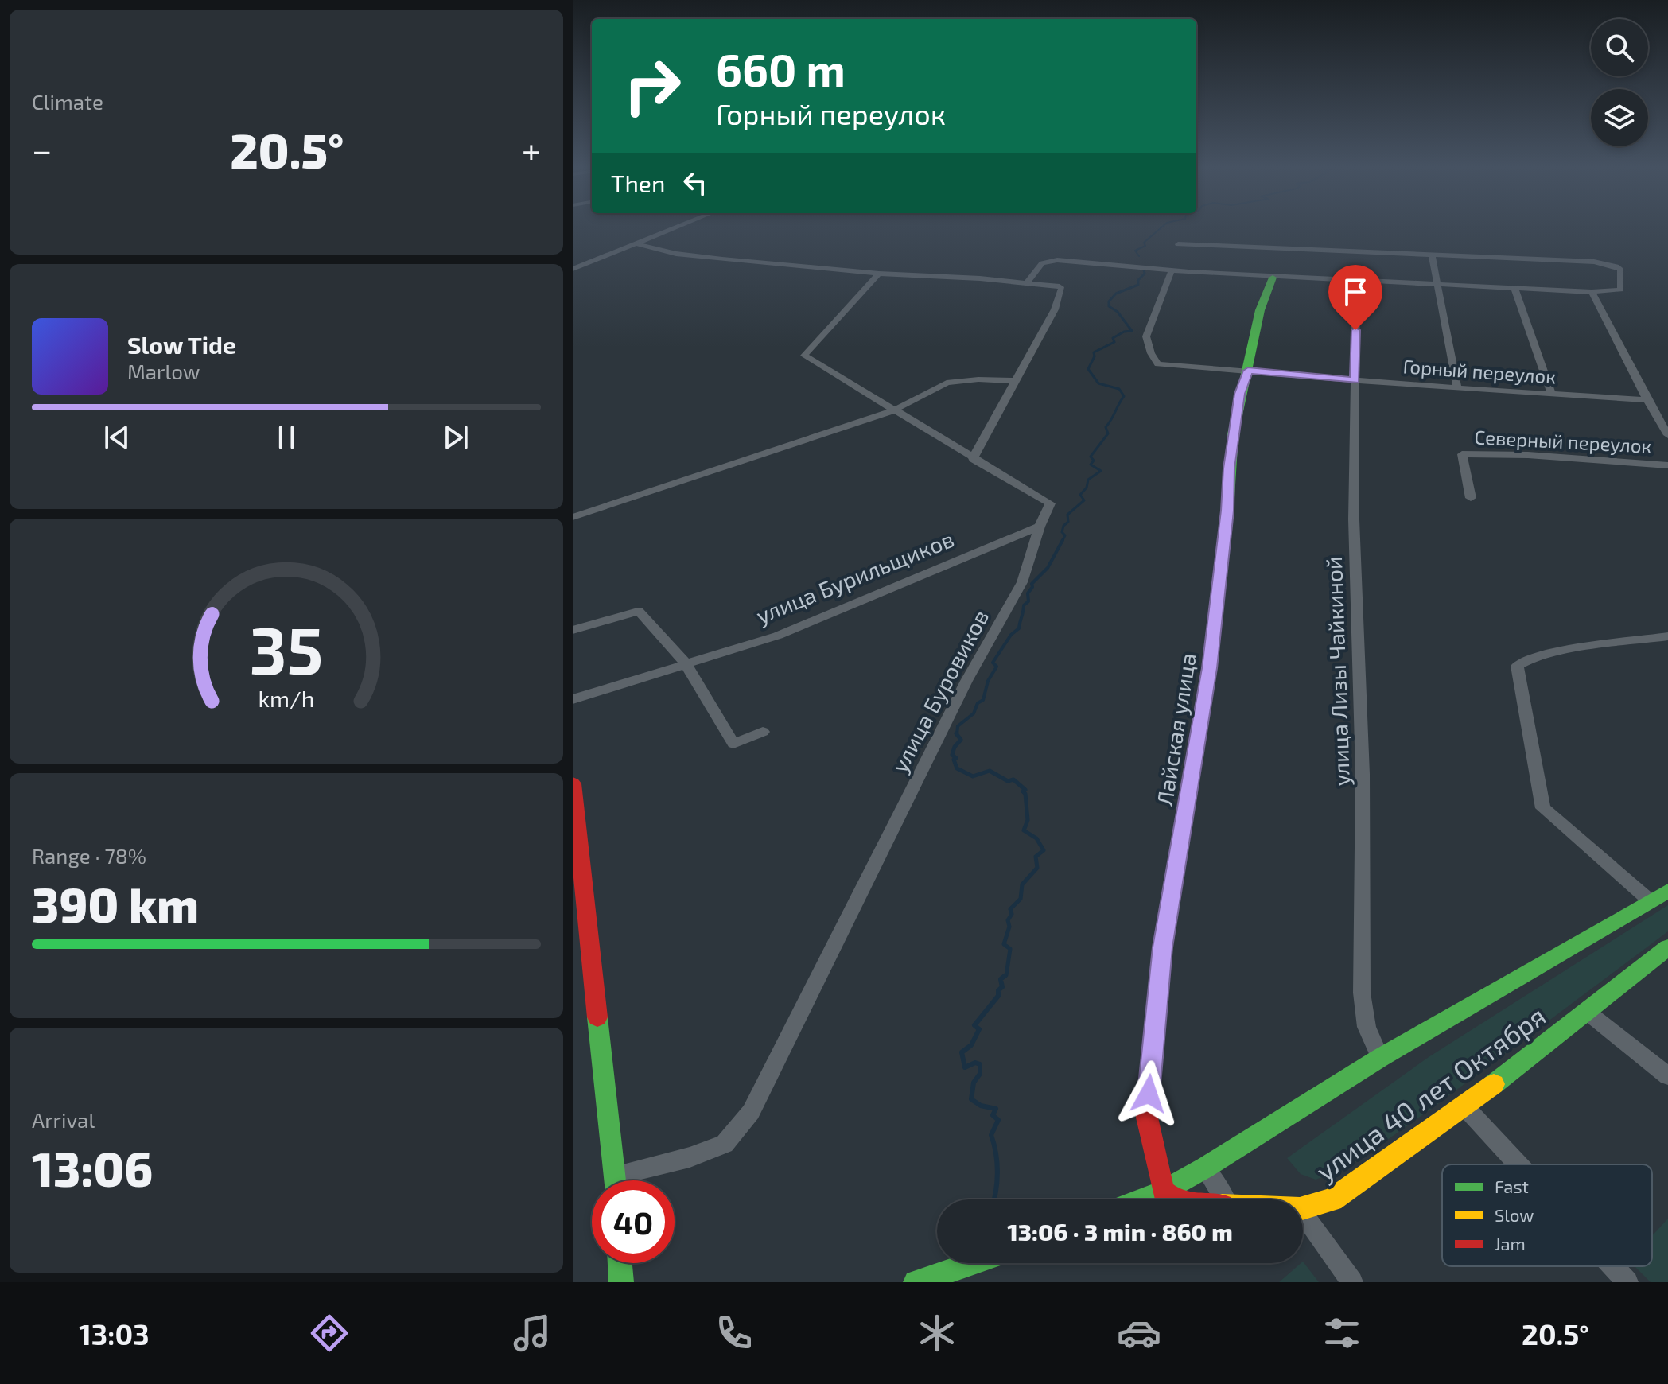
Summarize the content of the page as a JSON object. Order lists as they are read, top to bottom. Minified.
{"streets":{"street":["Горный переулок","Северный переулок","улица Бурильщиков","улица Лизы Чайкиной","улица Буровиков","Лайская улица","улица 40 лет Октября"]},"crossings":[["Горный переулок","улица Лизы Чайкиной"],["Горный переулок","Лайская улица"],["улица Бурильщиков","улица Буровиков"],["улица Лизы Чайкиной","улица 40 лет Октября"],["Лайская улица","улица 40 лет Октября"]],"legend":["Fast","Slow","Jam"],"page":{"tile":["Climate",["Range · 78%","390 km"],["Arrival","13:06"]],"turn":["660 m","Горный переулок"],"heat":["−","20.5°","+"],"then":"Then","song":["Slow Tide","Marlow"],"limit":"40","trip":"13:06 · 3 min · 860 m","tabs":["13:03","20.5°"],"gauge":["35","km/h"]}}
